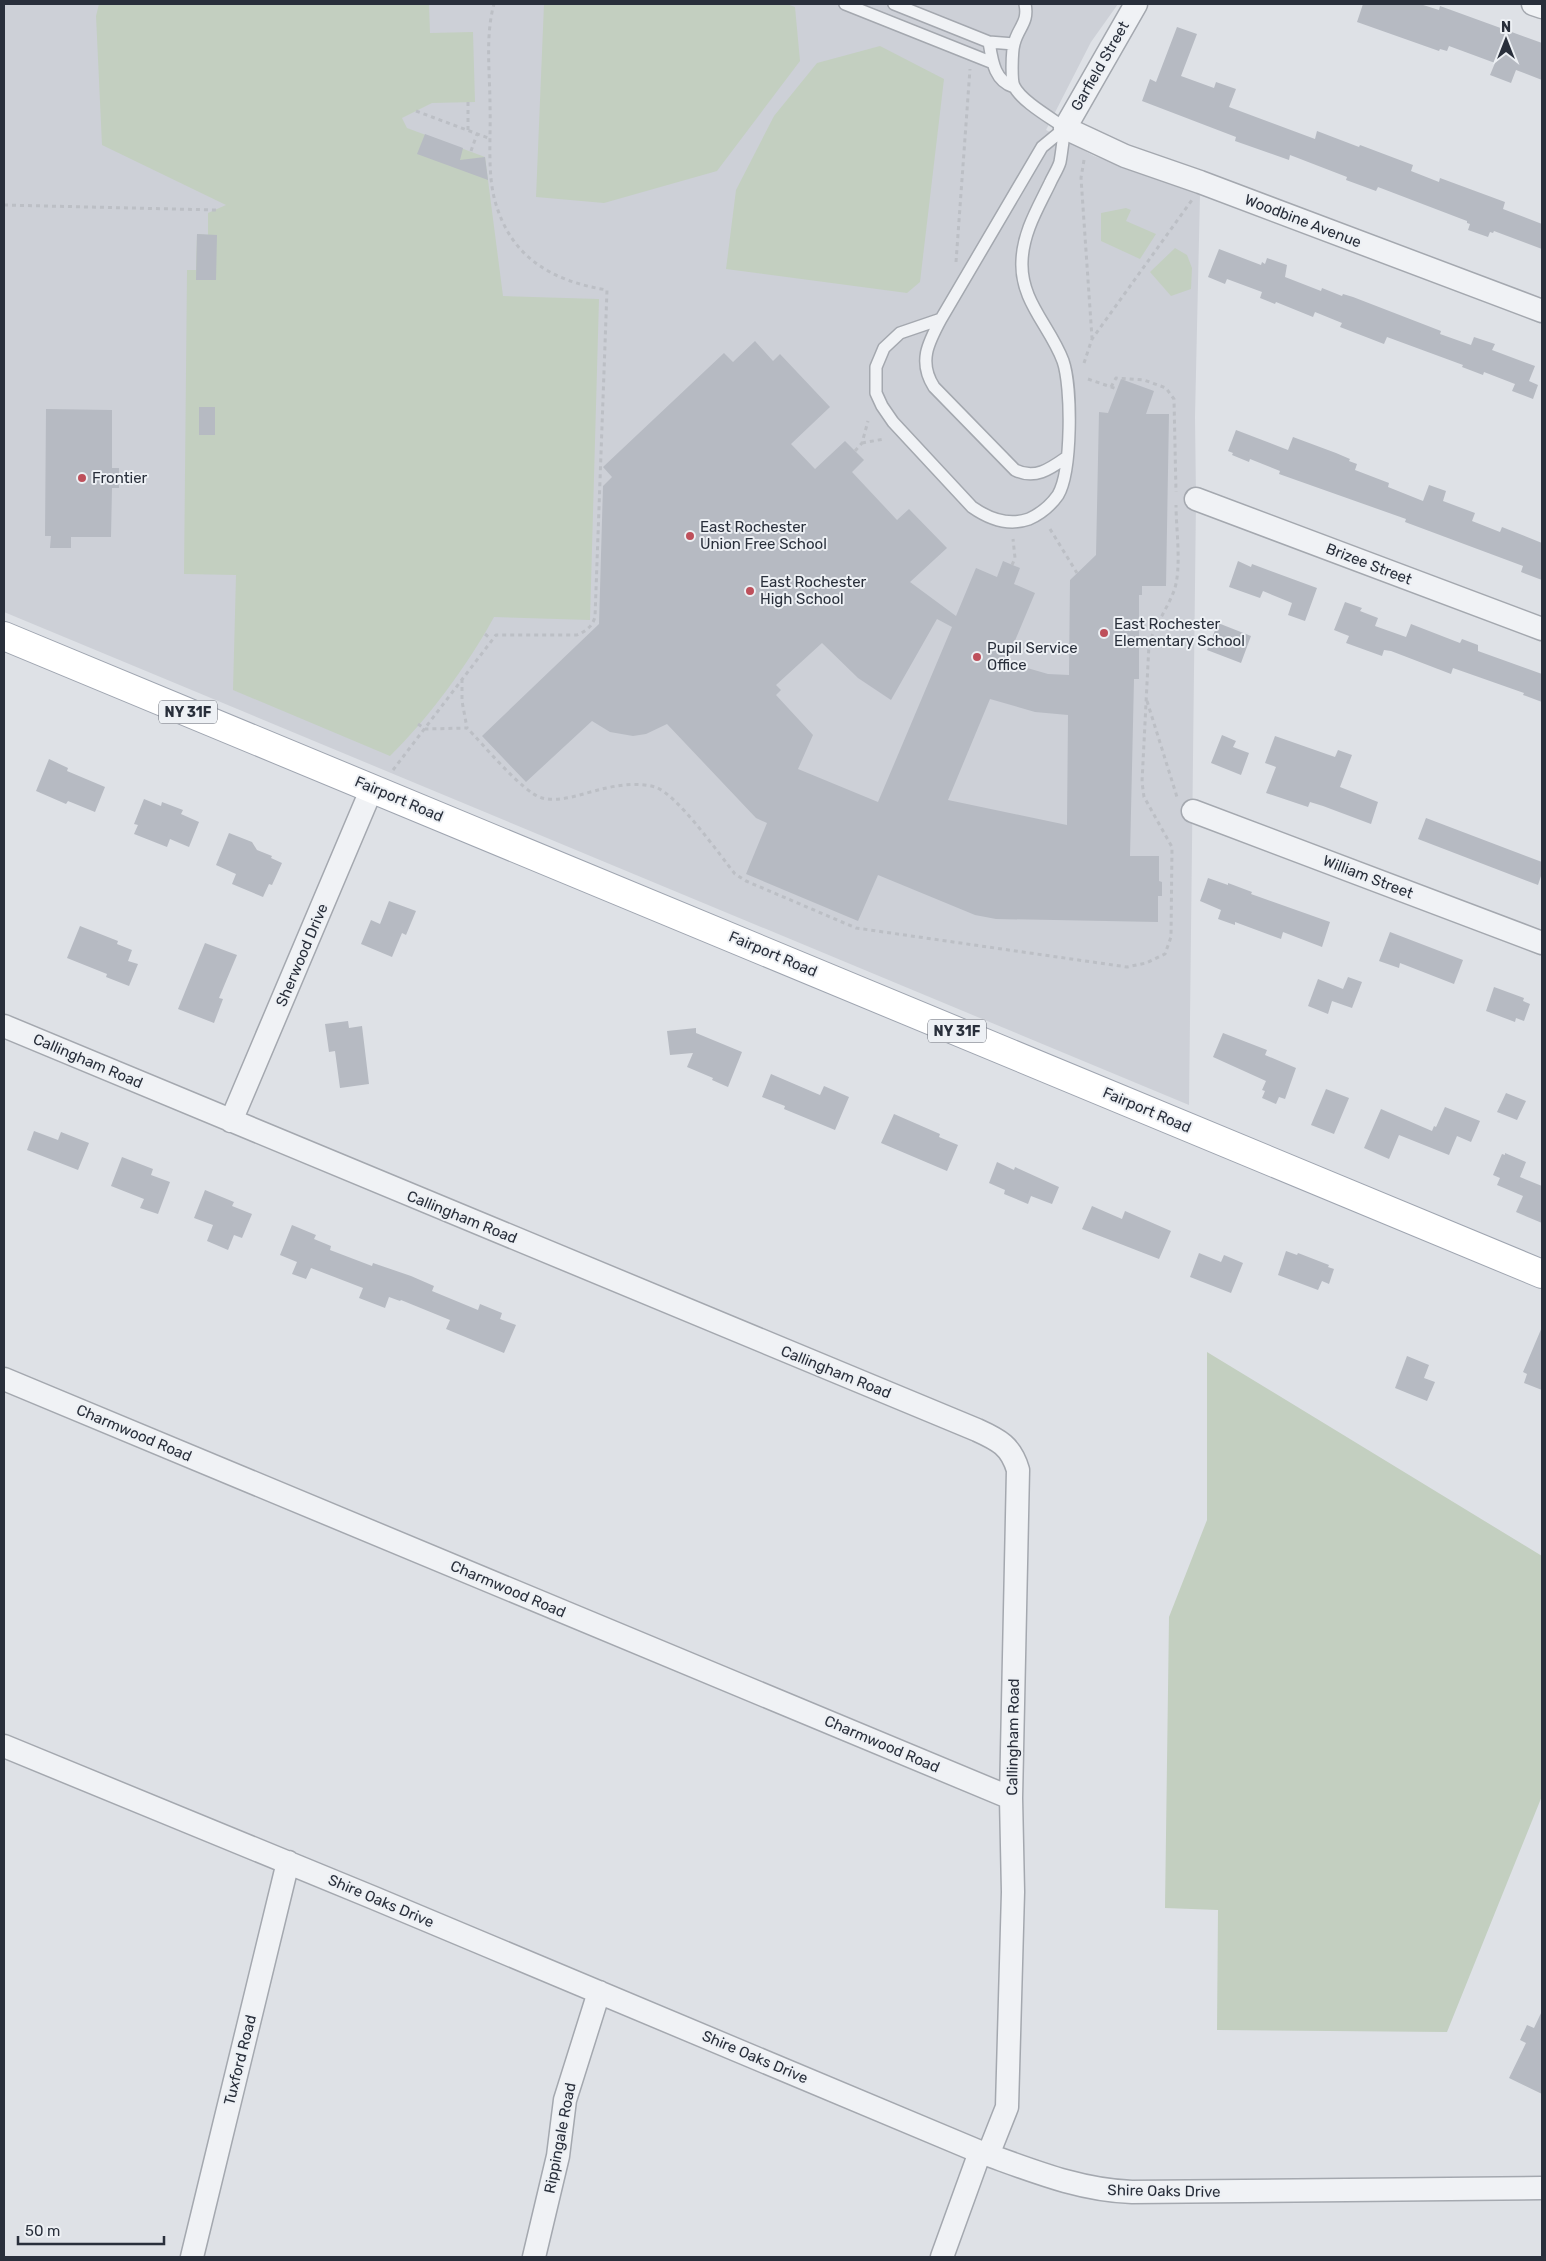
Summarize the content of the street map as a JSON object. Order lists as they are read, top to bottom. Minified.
{"streets":{"main road":["NY 31F","Fairport Road"],"street":["Garfield Street","Woodbine Avenue","Brizee Street","William Street","Sherwood Drive","Callingham Road","Charmwood Road","Shire Oaks Drive","Tuxford Road","Rippingale Road"]},"crossings":[["Garfield Street","Woodbine Avenue"],["Fairport Road","Sherwood Drive"],["Sherwood Drive","Callingham Road"],["Callingham Road","Charmwood Road"],["Callingham Road","Shire Oaks Drive"],["Shire Oaks Drive","Tuxford Road"],["Shire Oaks Drive","Rippingale Road"]],"places":["Frontier","East Rochester Union Free School","East Rochester High School","East Rochester Elementary School","Pupil Service Office"],"scale_bar":"50 m","north":"top"}
